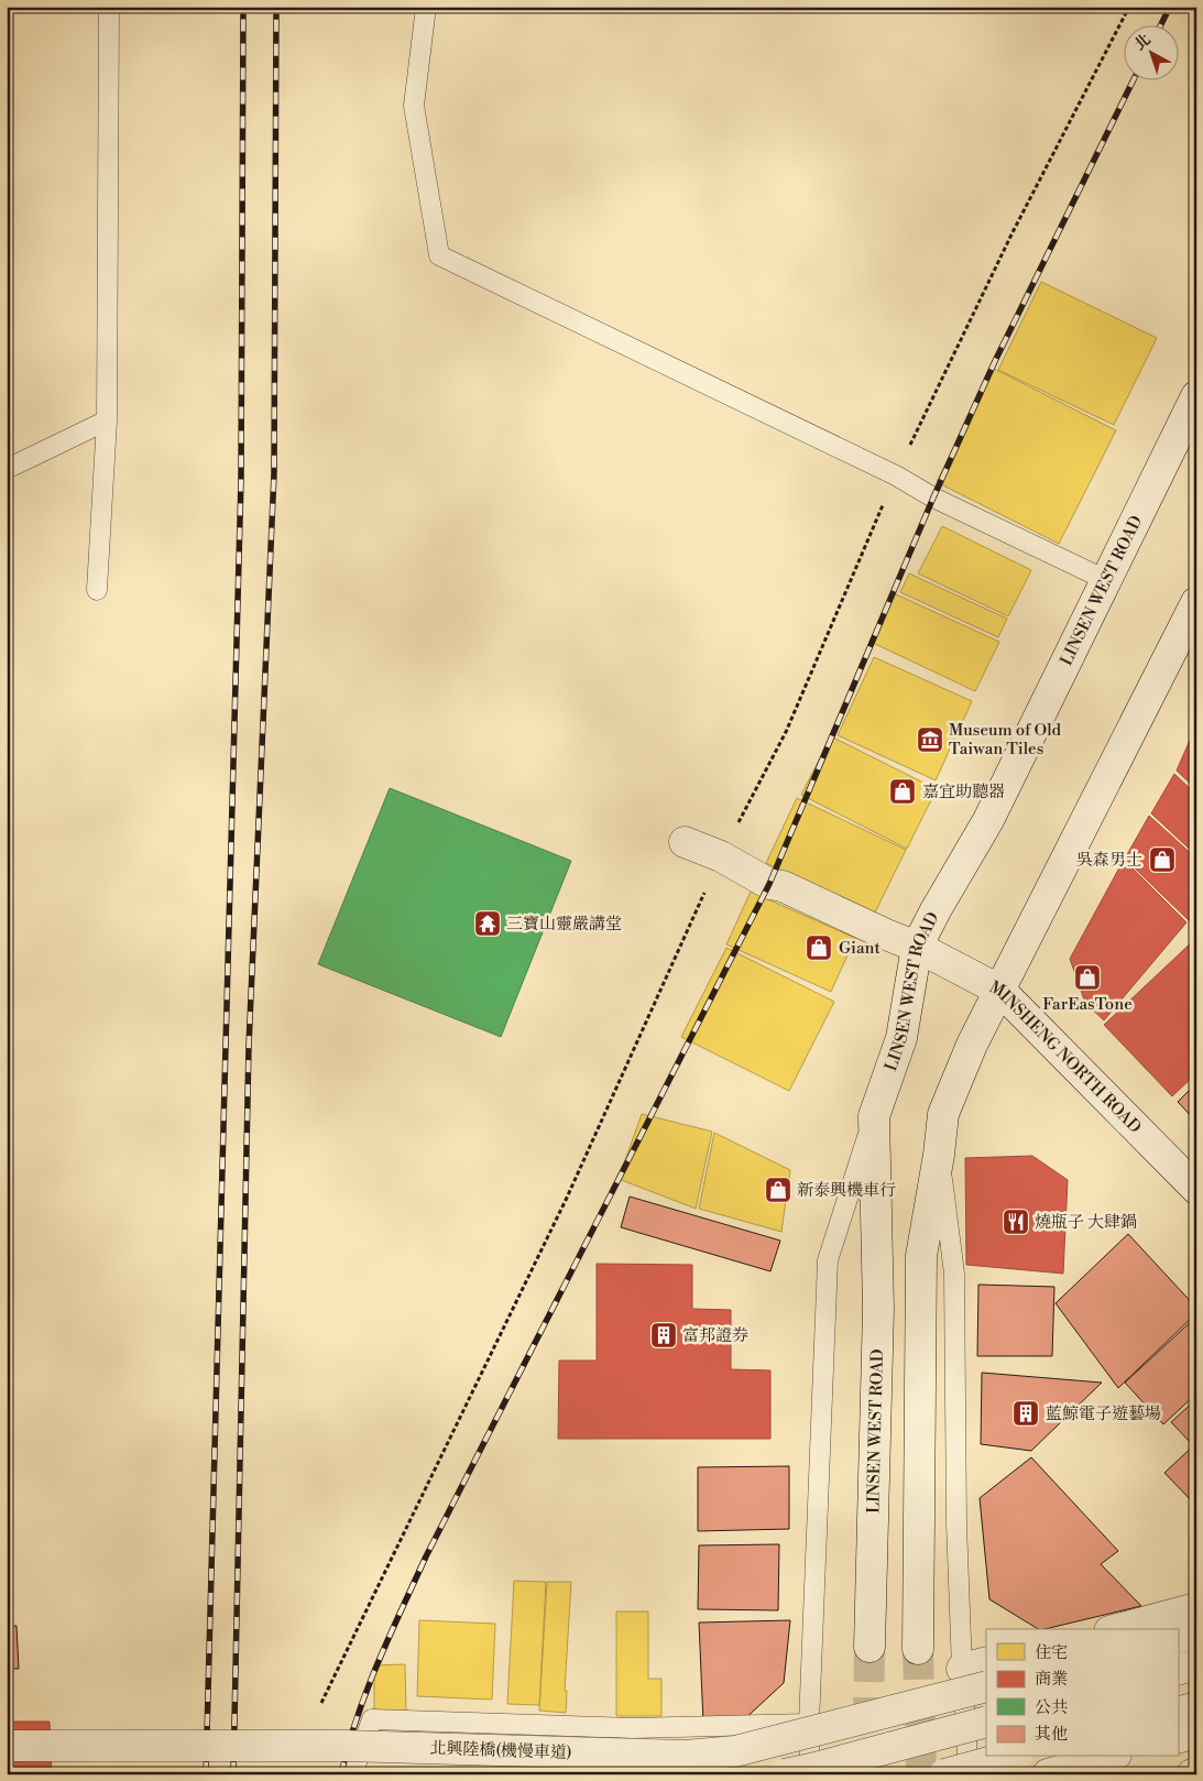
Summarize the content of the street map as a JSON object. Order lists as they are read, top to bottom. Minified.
{"streets":{"main road":["LINSEN WEST ROAD","MINSHENG NORTH ROAD","北興陸橋(機慢車道)"]},"crossings":[["LINSEN WEST ROAD","MINSHENG NORTH ROAD"]],"places":{"museum":["Museum of Old Taiwan Tiles"],"shop":["嘉宜助聽器","吳森男士","Giant","FarEasTone","新泰興機車行"],"temple":["三寶山靈嚴講堂"],"restaurant":["燒瓶子 大肆鍋"],"building":["富邦證券","藍鯨電子遊藝場"]},"legend":["住宅","商業","公共","其他"],"north":"top left"}
